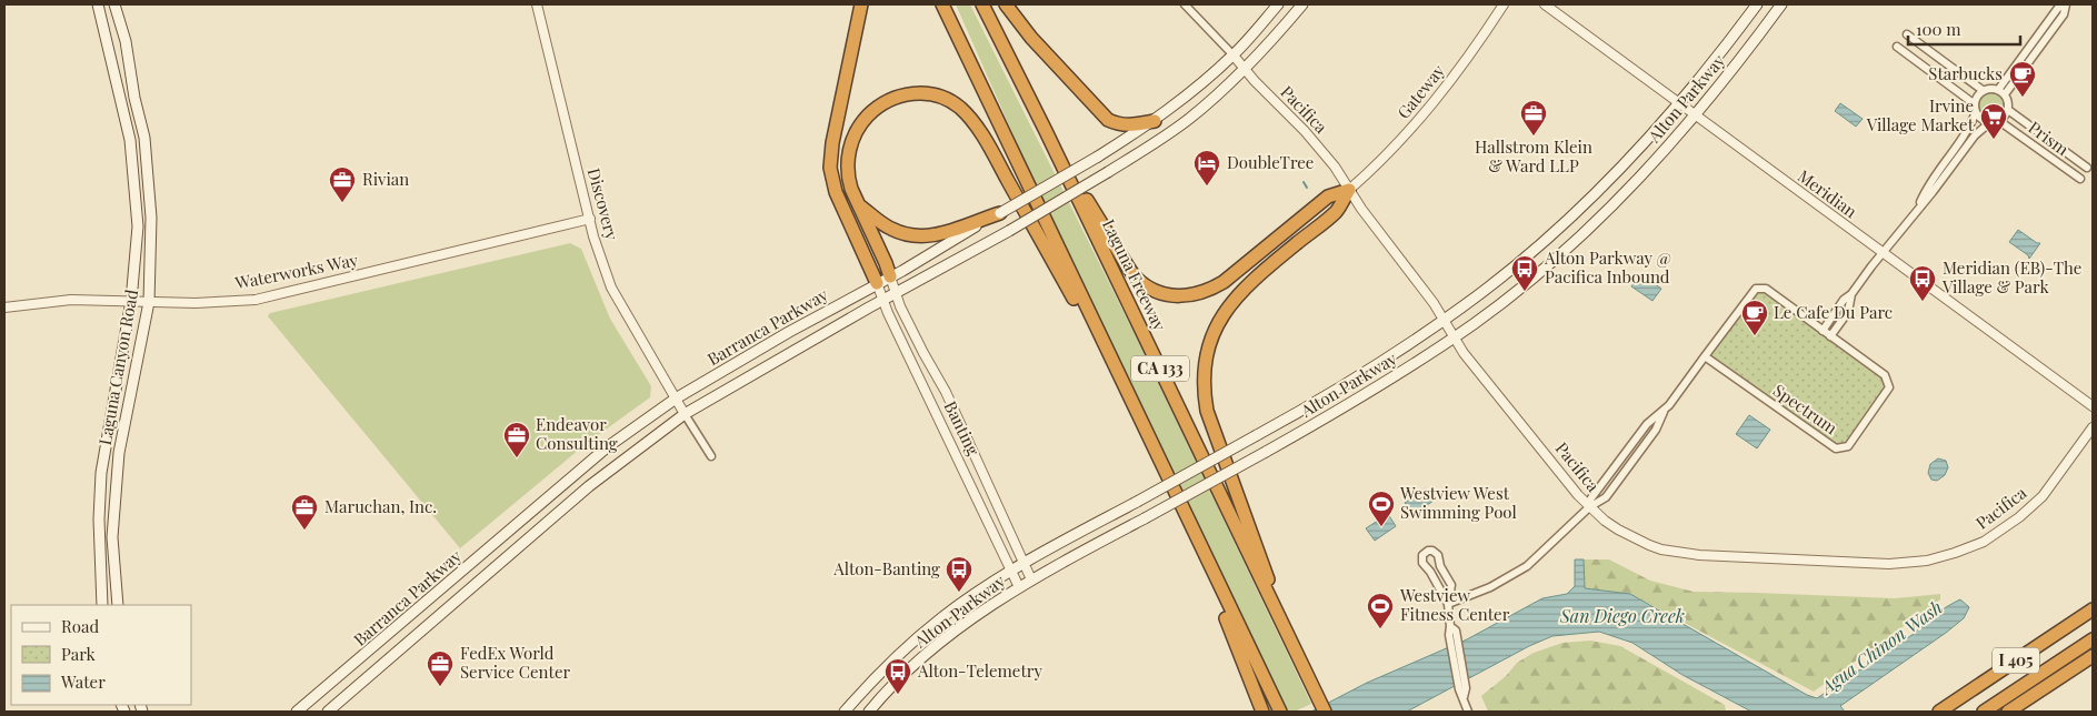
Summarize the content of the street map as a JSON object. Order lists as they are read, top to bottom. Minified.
{"streets":{"highway":["Laguna Freeway","CA 133","I 405"],"main road":["Alton Parkway","Barranca Parkway","Laguna Canyon Road"],"street":["Gateway","Pacifica","Prism","Meridian","Discovery","Waterworks Way","Spectrum","Banting"]},"crossings":[["Gateway","Pacifica"],["Alton Parkway","Pacifica"],["Alton Parkway","Meridian"],["Alton Parkway","Banting"],["Pacifica","Barranca Parkway"],["Pacifica","Spectrum"],["Discovery","Waterworks Way"],["Discovery","Barranca Parkway"],["Waterworks Way","Laguna Canyon Road"],["Barranca Parkway","Banting"]],"water":["San Diego Creek","Agua Chinon Wash"],"places":{"cafe":["Starbucks","Le Cafe Du Parc"],"office":["Hallstrom Klein & Ward LLP","Rivian","Endeavor Consulting","Maruchan, Inc.","FedEx World Service Center"],"supermarket":["Irvine Village Market"],"hotel":["DoubleTree"],"bus stop":["Alton Parkway @ Pacifica Inbound","Meridian (EB)-The Village & Park","Alton-Banting","Alton-Telemetry"],"sports":["Westview West Swimming Pool","Westview Fitness Center"]},"legend":["Road","Park","Water"],"scale_bar":"100 m"}
